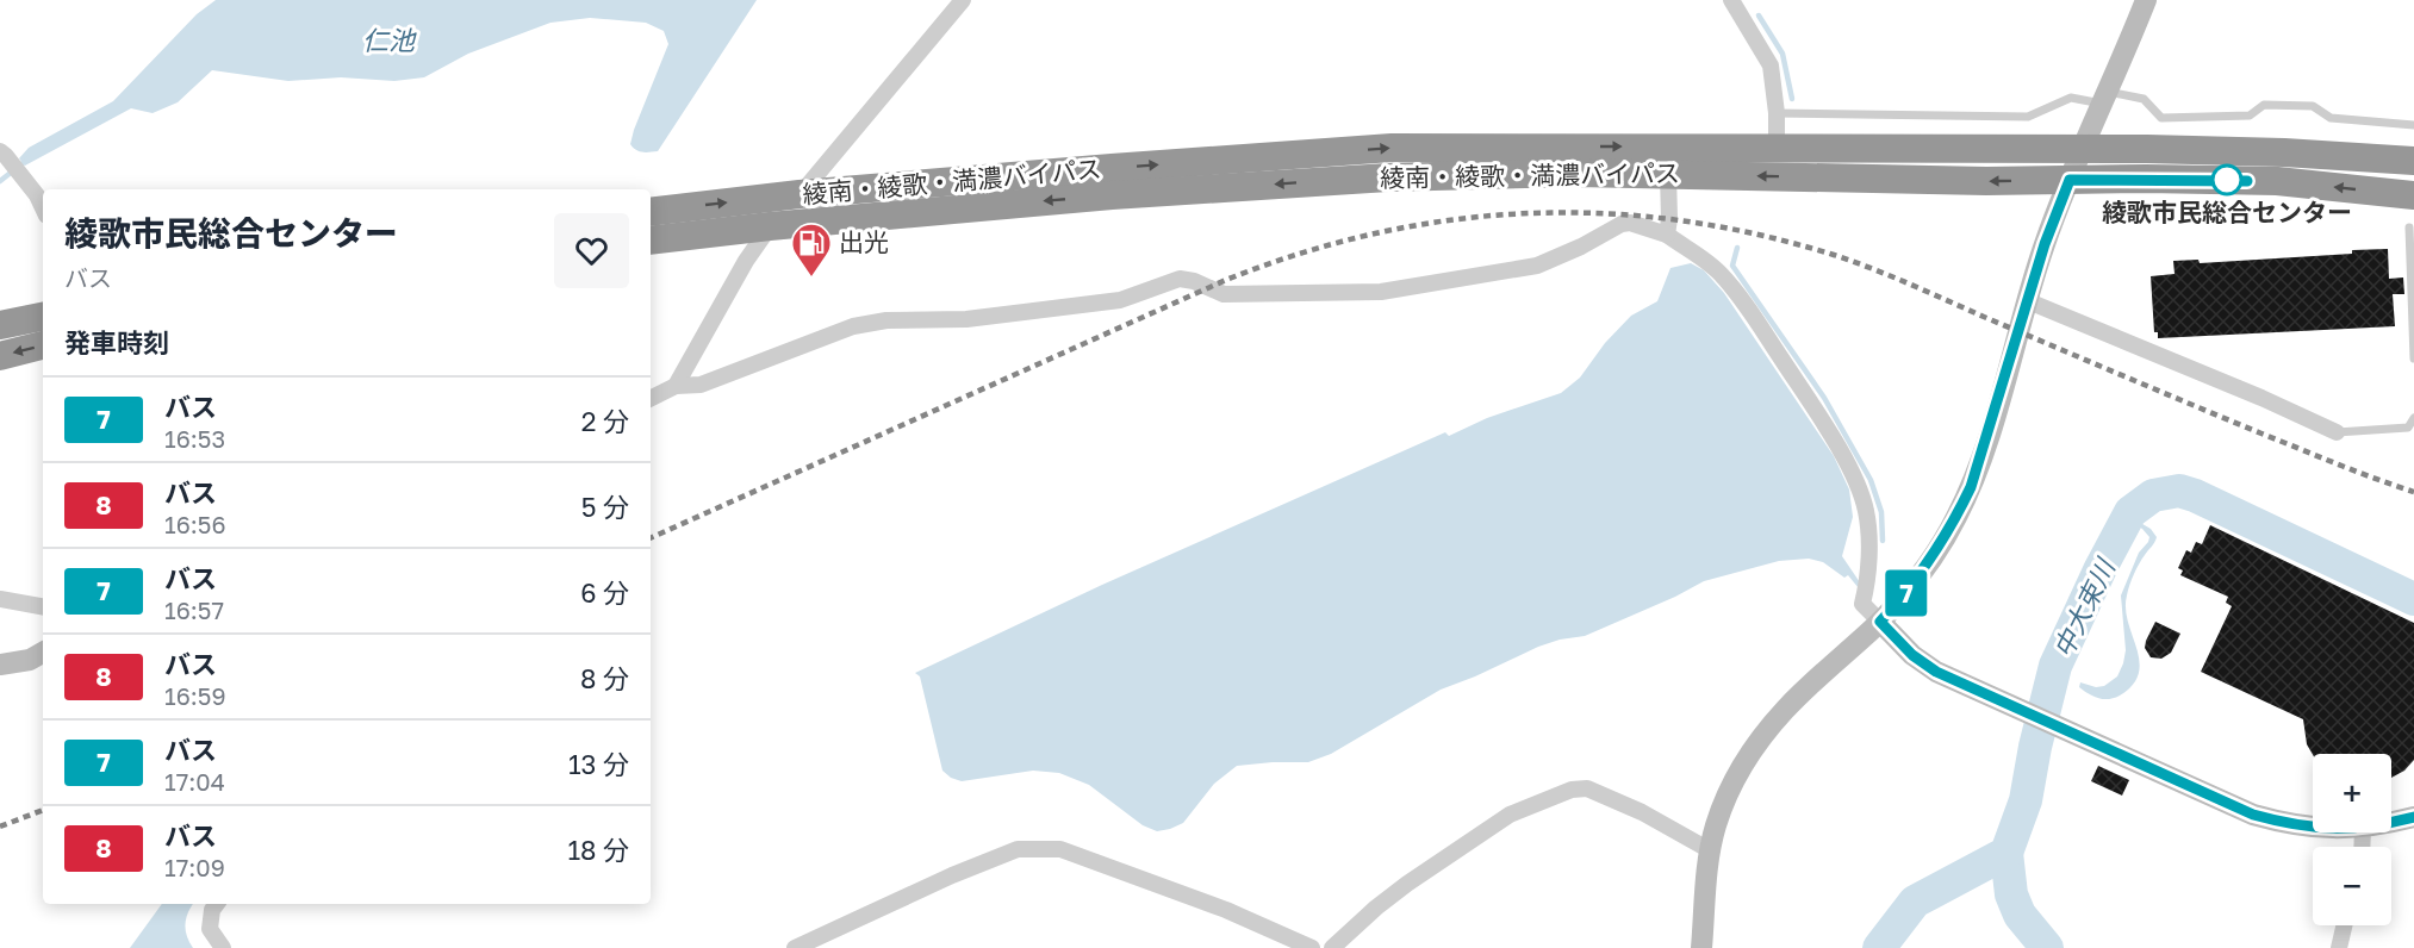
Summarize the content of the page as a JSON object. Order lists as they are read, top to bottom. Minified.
{"streets":{"highway":["綾南・綾歌・満濃バイパス"]},"water":["仁池","中大束川"],"places":{"other":["綾歌市民総合センター"],"fuel station":["出光"]},"lines":["bus line 7"],"page":{"on_map":"7","heading":[["綾歌市民総合センター","バス"],"発車時刻"],"list":[{"mark":"7","name":"バス","note":"16:53","value":"2 分"},{"mark":"8","name":"バス","note":"16:56","value":"5 分"},{"mark":"7","name":"バス","note":"16:57","value":"6 分"},{"mark":"8","name":"バス","note":"16:59","value":"8 分"},{"mark":"7","name":"バス","note":"17:04","value":"13 分"},{"mark":"8","name":"バス","note":"17:09","value":"18 分"}],"map_buttons":["+","−"]}}
